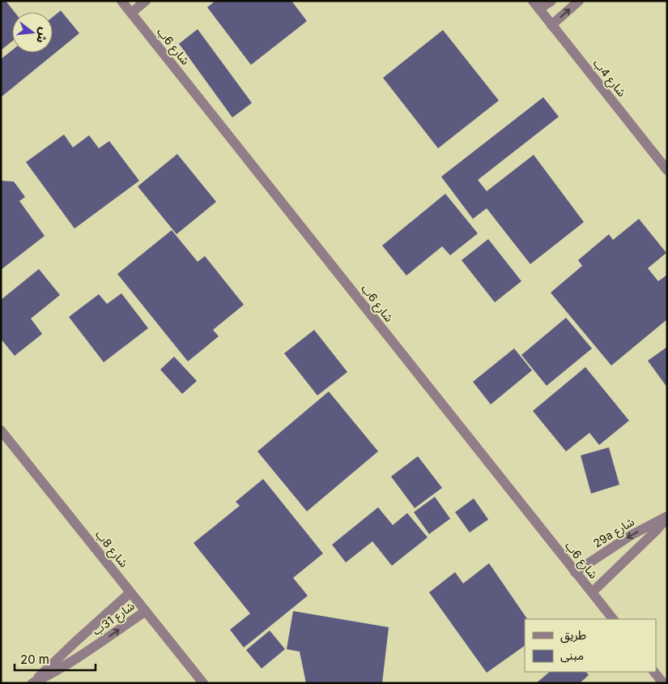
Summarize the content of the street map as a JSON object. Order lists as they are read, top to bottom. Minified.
{"streets":{"street":["شارع 6ب","شارع 4ب","29a شارع","شارع 8ب","شارع 31ب"]},"crossings":[["شارع 6ب","29a شارع"],["شارع 8ب","شارع 31ب"]],"legend":["طريق","مبنى"],"scale_bar":"20 m","north":"right"}
